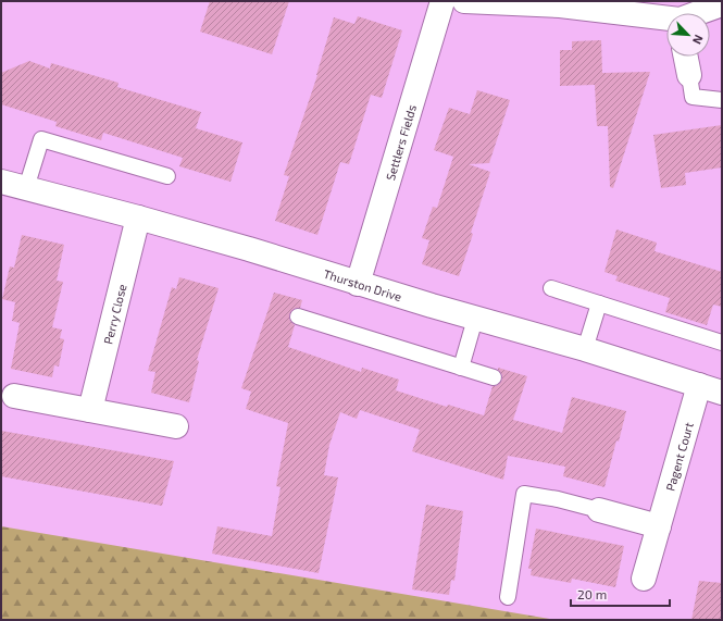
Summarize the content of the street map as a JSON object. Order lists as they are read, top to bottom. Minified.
{"streets":{"street":["Settlers Fields","Thurston Drive","Perry Close","Pagent Court"]},"crossings":[["Settlers Fields","Thurston Drive"],["Thurston Drive","Perry Close"],["Thurston Drive","Pagent Court"]],"scale_bar":"20 m","north":"bottom right"}
